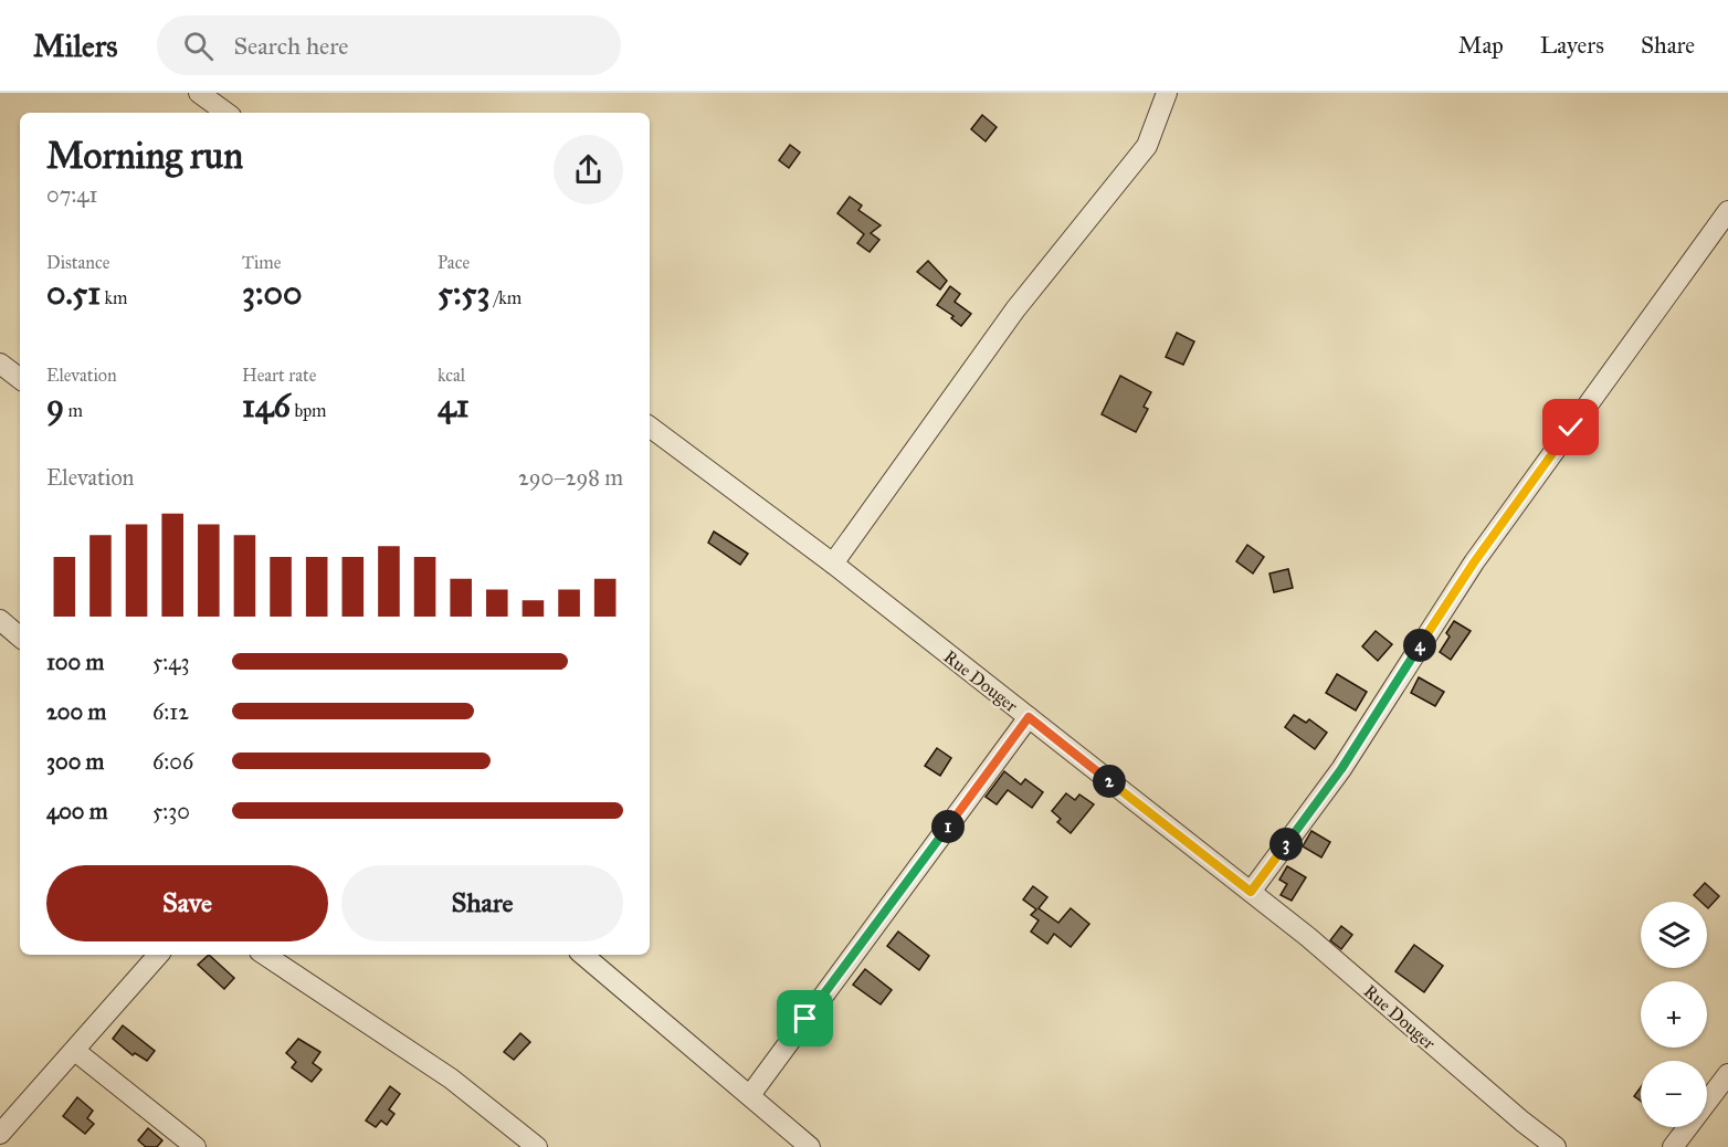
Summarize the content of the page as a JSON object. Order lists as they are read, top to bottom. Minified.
{"streets":{"street":["Rue Douger"]},"page":{"header":"Milers","search":"Search here","nav":["Map","Layers","Share"],"heading":["Morning run","07:41"],"stats":[["Distance","0.51 km"],["Time","3:00"],["Pace","5:53 /km"],["Elevation","9 m"],["Heart rate","146 bpm"],["kcal","41"]],"chart":["Elevation","290–298 m"],"pins":["4","2","1","3"],"list":[{"name":"100 m","note":"5:43"},{"name":"200 m","note":"6:12"},{"name":"300 m","note":"6:06"},{"name":"400 m","note":"5:30"}],"buttons":["Save","Share"],"map_buttons":["+","−"]}}
